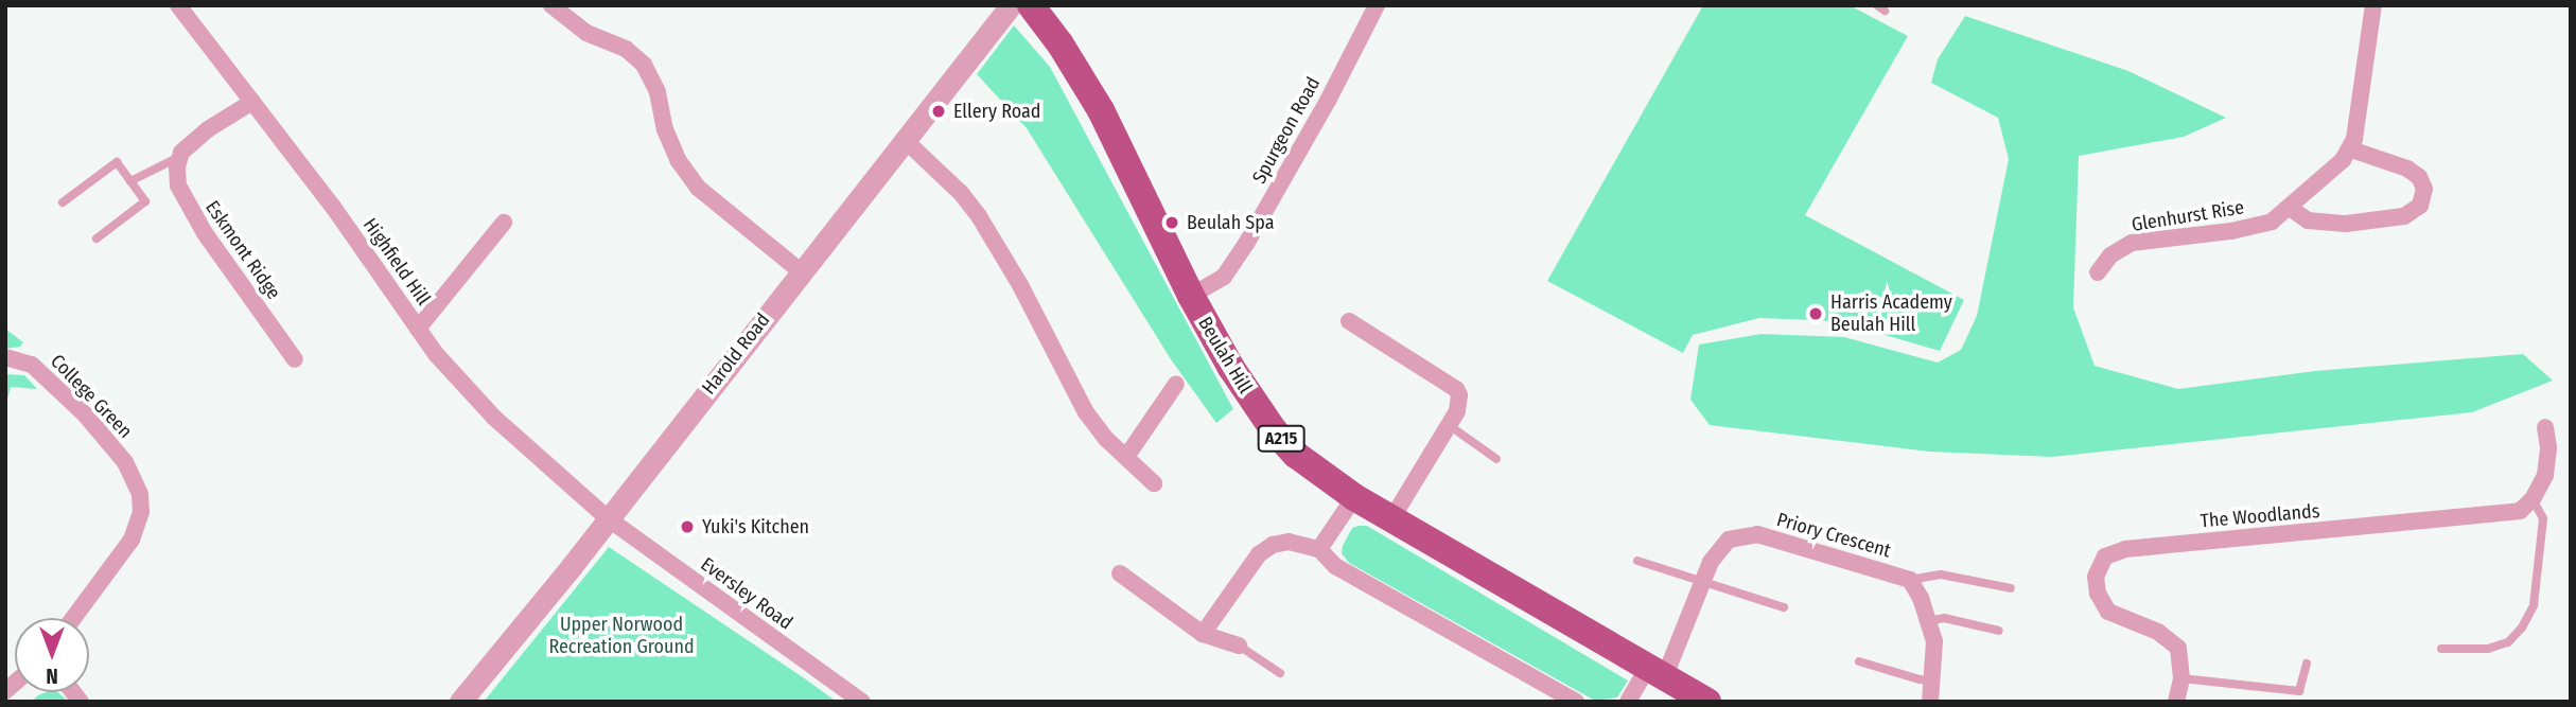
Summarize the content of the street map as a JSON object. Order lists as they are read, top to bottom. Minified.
{"streets":{"main road":["Beulah Hill","A215"],"street":["Spurgeon Road","Glenhurst Rise","Eskmont Ridge","Highfield Hill","Harold Road","College Green","The Woodlands","Priory Crescent","Eversley Road"]},"crossings":[["Spurgeon Road","Beulah Hill"],["Highfield Hill","Harold Road"],["Highfield Hill","Eversley Road"],["Harold Road","Eversley Road"],["Beulah Hill","Priory Crescent"]],"parks":["Upper Norwood Recreation Ground"],"places":["Ellery Road","Beulah Spa","Harris Academy Beulah Hill","Yuki's Kitchen"],"north":"bottom"}
